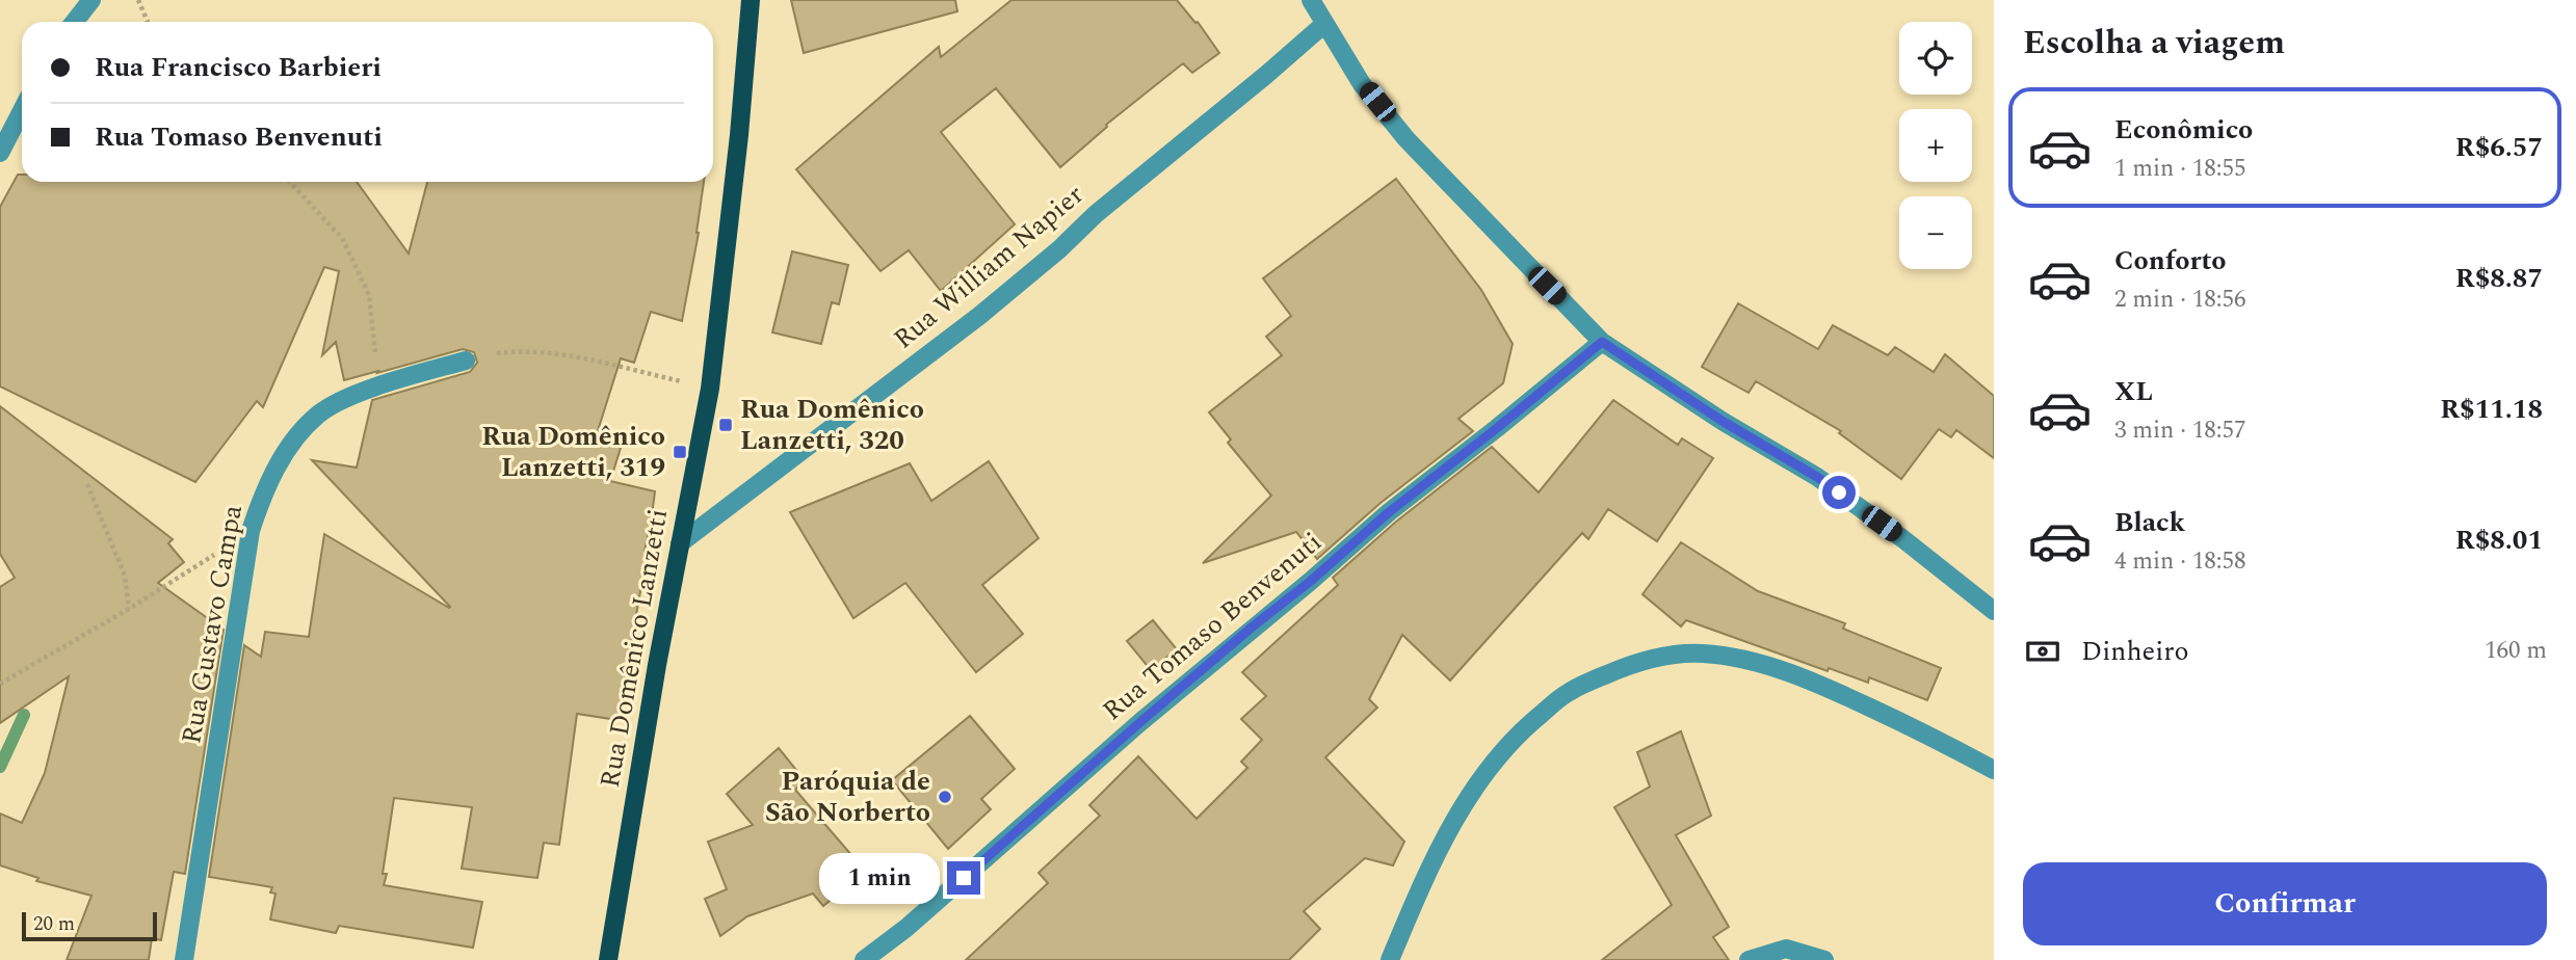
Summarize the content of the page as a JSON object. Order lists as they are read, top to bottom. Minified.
{"streets":{"main road":["Rua Domênico Lanzetti"],"street":["Rua William Napier","Rua Gustavo Campa","Rua Tomaso Benvenuti"]},"crossings":[["Rua William Napier","Rua Domênico Lanzetti"]],"places":{"transit":["Rua Domênico Lanzetti, 320","Rua Domênico Lanzetti, 319"],"other":["Paróquia de São Norberto"]},"scale_bar":"20 m","page":{"heading":"Escolha a viagem","map_buttons":["+","−"],"banner":["Rua Francisco Barbieri","Rua Tomaso Benvenuti"],"list":[{"name":"Econômico","note":"1 min · 18:55","value":"R$6.57"},{"name":"Conforto","note":"2 min · 18:56","value":"R$8.87"},{"name":"XL","note":"3 min · 18:57","value":"R$11.18"},{"name":"Black","note":"4 min · 18:58","value":"R$8.01"}],"pay":["Dinheiro","160 m"],"buttons":"Confirmar","bubble":"1 min","scale":"20 m"}}
